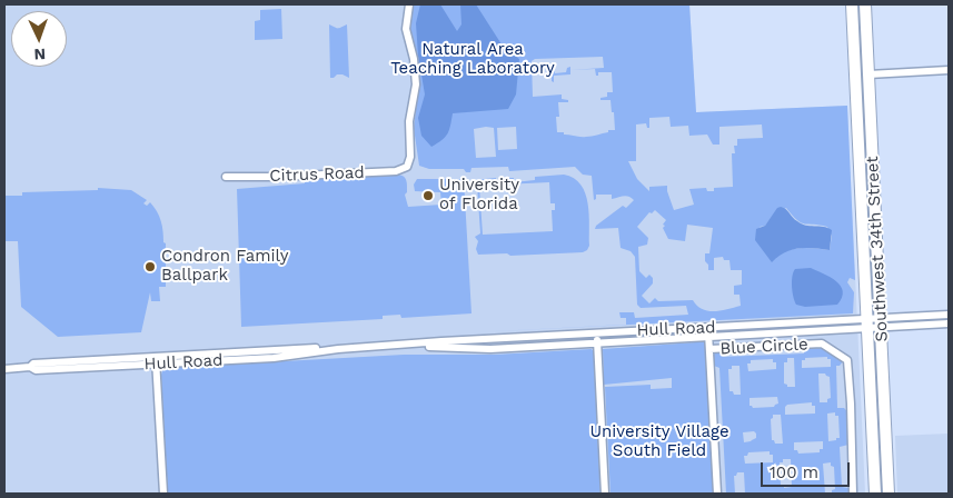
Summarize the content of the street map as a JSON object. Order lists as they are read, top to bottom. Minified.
{"streets":{"main road":["Southwest 34th Street"],"street":["Citrus Road","Hull Road","Blue Circle"]},"crossings":[["Southwest 34th Street","Hull Road"]],"parks":["Natural Area Teaching Laboratory","University Village South Field"],"places":["University of Florida","Condron Family Ballpark"],"scale_bar":"100 m","north":"bottom"}
